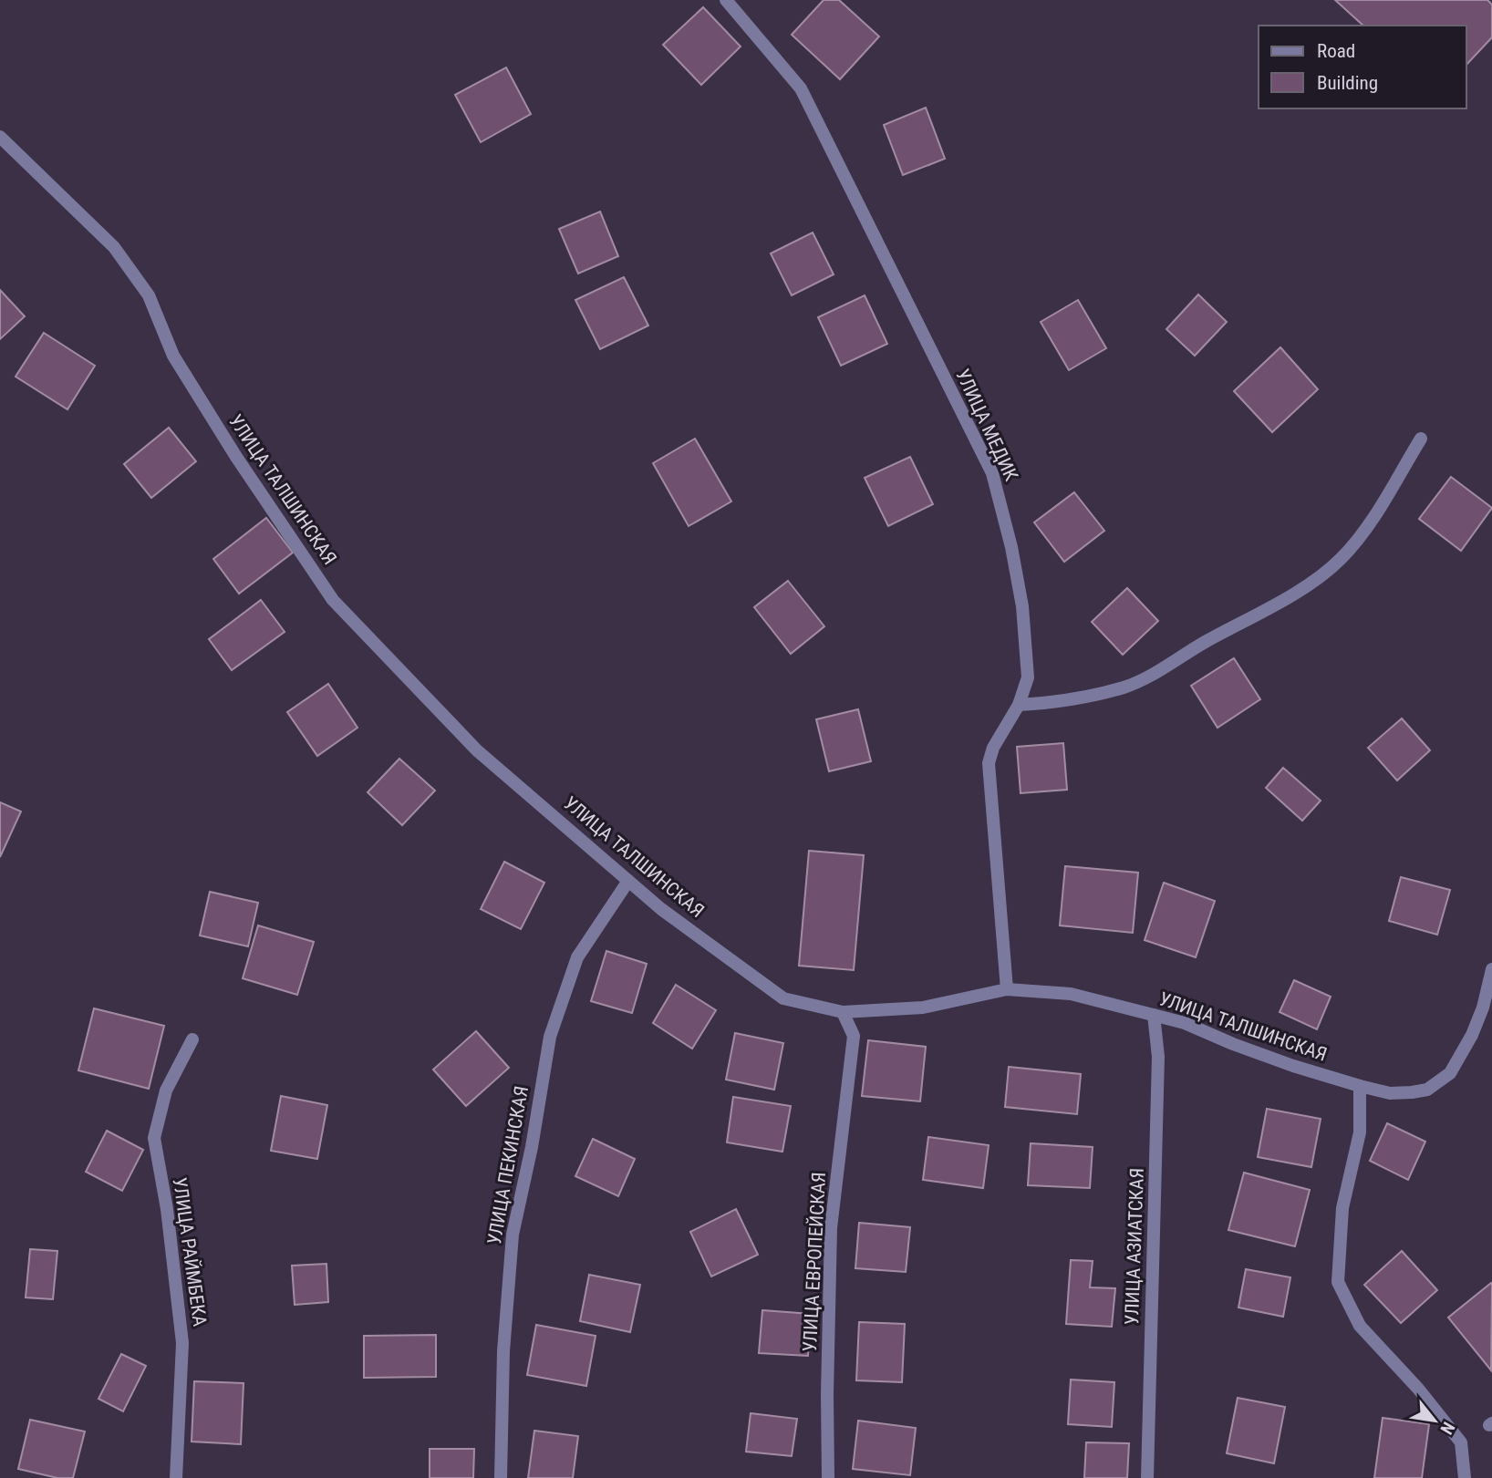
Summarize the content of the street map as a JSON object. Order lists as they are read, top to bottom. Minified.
{"streets":{"street":["УЛИЦА МЕДИК","УЛИЦА ТАЛШИНСКАЯ","УЛИЦА ПЕКИНСКАЯ","УЛИЦА АЗИАТСКАЯ","УЛИЦА РАЙМБЕКА","УЛИЦА ЕВРОПЕЙСКАЯ"]},"crossings":[["УЛИЦА МЕДИК","УЛИЦА ТАЛШИНСКАЯ"],["УЛИЦА ТАЛШИНСКАЯ","УЛИЦА ПЕКИНСКАЯ"],["УЛИЦА ТАЛШИНСКАЯ","УЛИЦА АЗИАТСКАЯ"],["УЛИЦА ТАЛШИНСКАЯ","УЛИЦА ЕВРОПЕЙСКАЯ"]],"legend":["Road","Building"],"north":"bottom right"}
